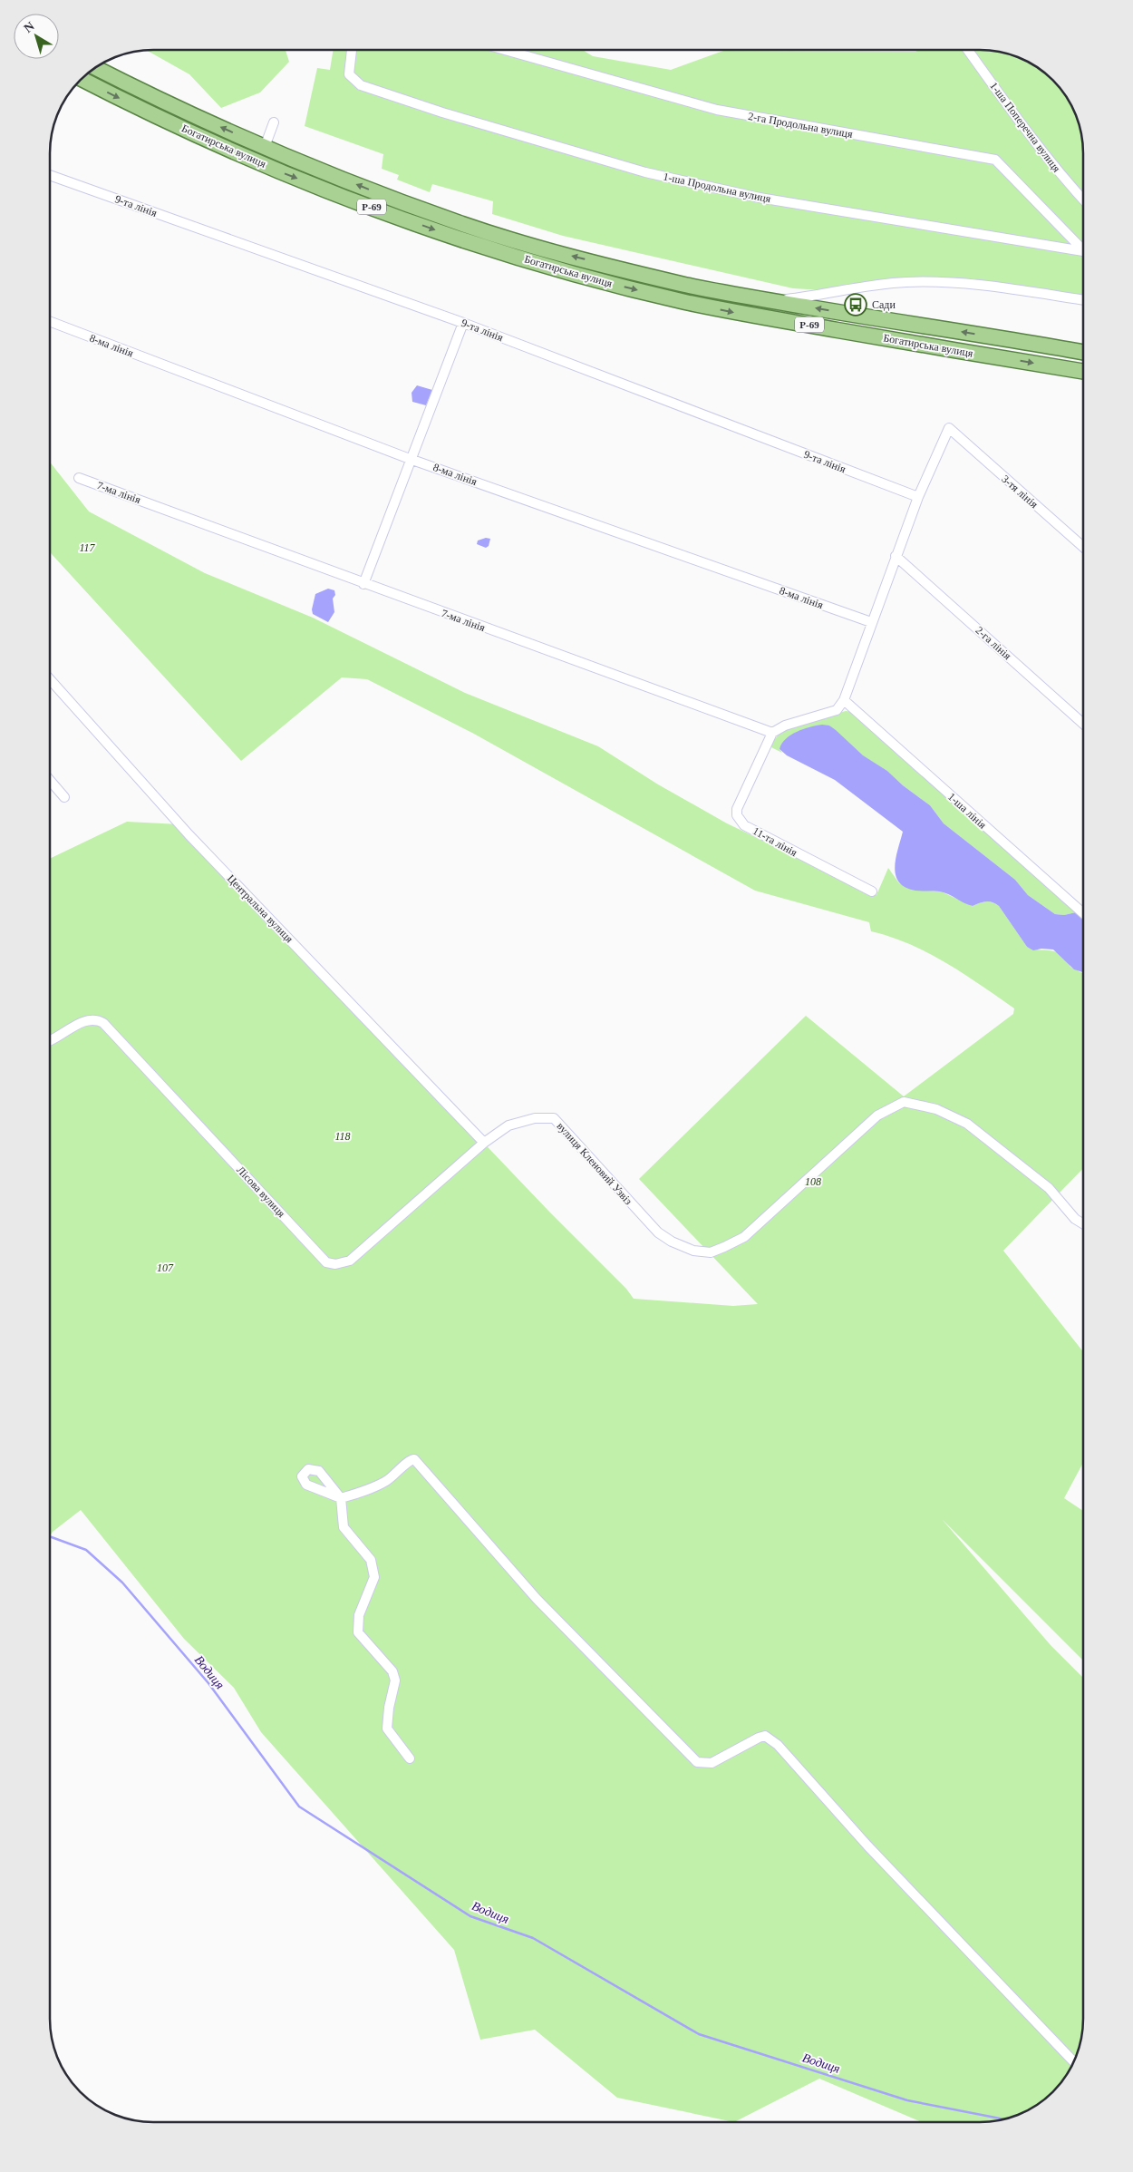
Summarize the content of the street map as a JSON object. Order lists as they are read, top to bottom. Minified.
{"streets":{"main road":["Богатирська вулиця","Р-69"],"street":["2-га Продольна вулиця","1-ша Поперечна вулиця","1-ша Продольна вулиця","9-та лінія","8-ма лінія","3-тя лінія","7-ма лінія","2-га лінія","1-ша лінія","11-та лінія","Центральна вулиця","вулиця Кленовий Узвіз","Лісова вулиця"]},"crossings":[["2-га Продольна вулиця","1-ша Продольна вулиця"],["9-та лінія","3-тя лінія"],["7-ма лінія","11-та лінія"],["Центральна вулиця","вулиця Кленовий Узвіз"],["Центральна вулиця","Лісова вулиця"],["вулиця Кленовий Узвіз","Лісова вулиця"]],"water":["Водиця"],"parks":["117","118","108","107"],"places":{"bus stop":["Сади"]},"north":"top left"}
